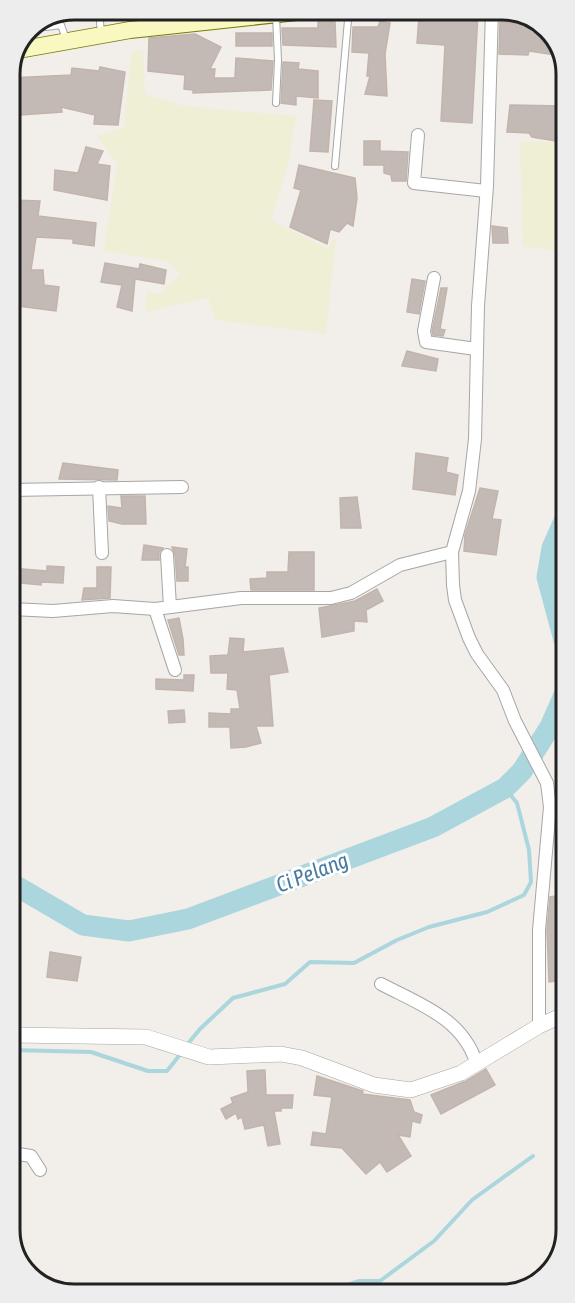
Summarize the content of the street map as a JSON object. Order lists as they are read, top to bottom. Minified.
{"water":["Ci Pelang"]}
